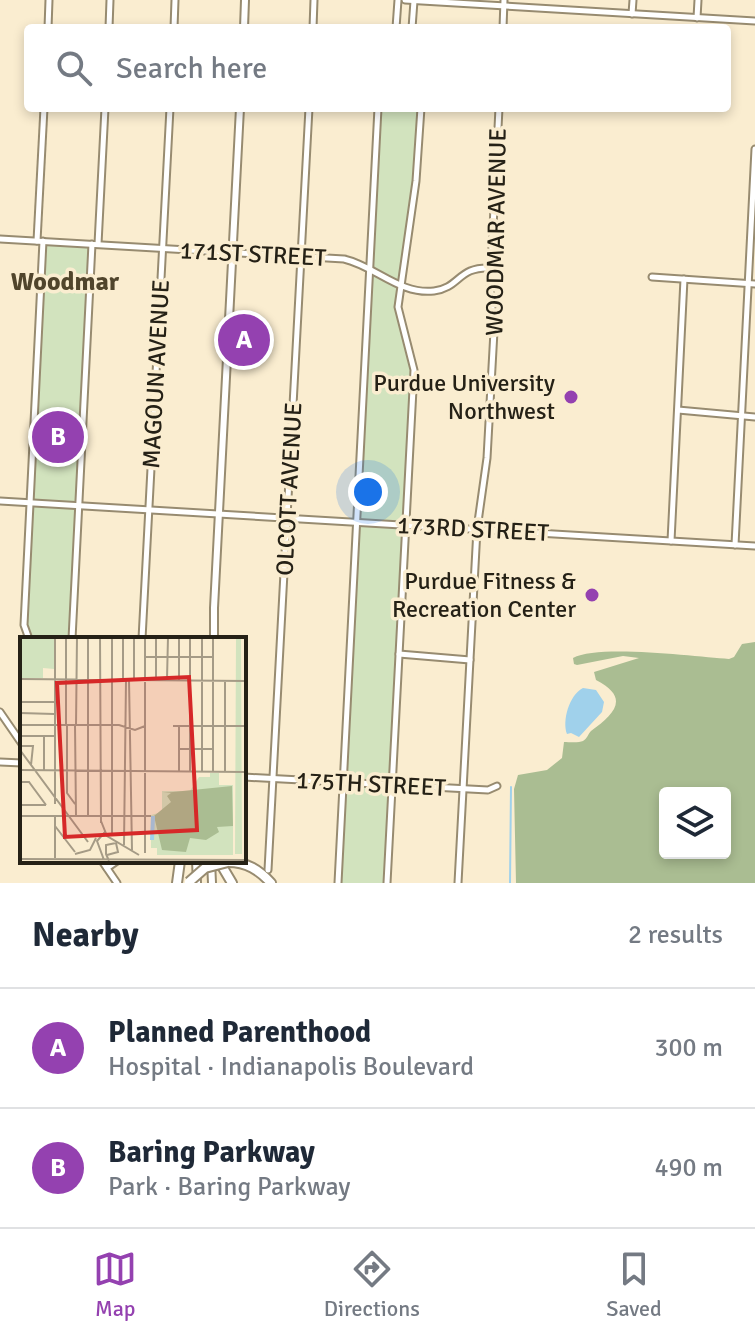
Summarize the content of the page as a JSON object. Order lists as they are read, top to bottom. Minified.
{"streets":{"street":["WOODMAR AVENUE","171ST STREET","MAGOUN AVENUE","OLCOTT AVENUE","173RD STREET","175TH STREET"]},"crossings":[["WOODMAR AVENUE","171ST STREET"],["WOODMAR AVENUE","173RD STREET"],["WOODMAR AVENUE","175TH STREET"],["171ST STREET","MAGOUN AVENUE"],["171ST STREET","OLCOTT AVENUE"],["MAGOUN AVENUE","173RD STREET"],["OLCOTT AVENUE","173RD STREET"],["OLCOTT AVENUE","175TH STREET"]],"districts":["Woodmar"],"places":["Purdue University Northwest","Purdue Fitness & Recreation Center"],"page":{"search":"Search here","pins":["A","B"],"heading":["Nearby","2 results"],"list":[{"mark":"A","name":"Planned Parenthood","note":"Hospital · Indianapolis Boulevard","value":"300 m"},{"mark":"B","name":"Baring Parkway","note":"Park · Baring Parkway","value":"490 m"}],"nav":["Map","Directions","Saved"]}}
